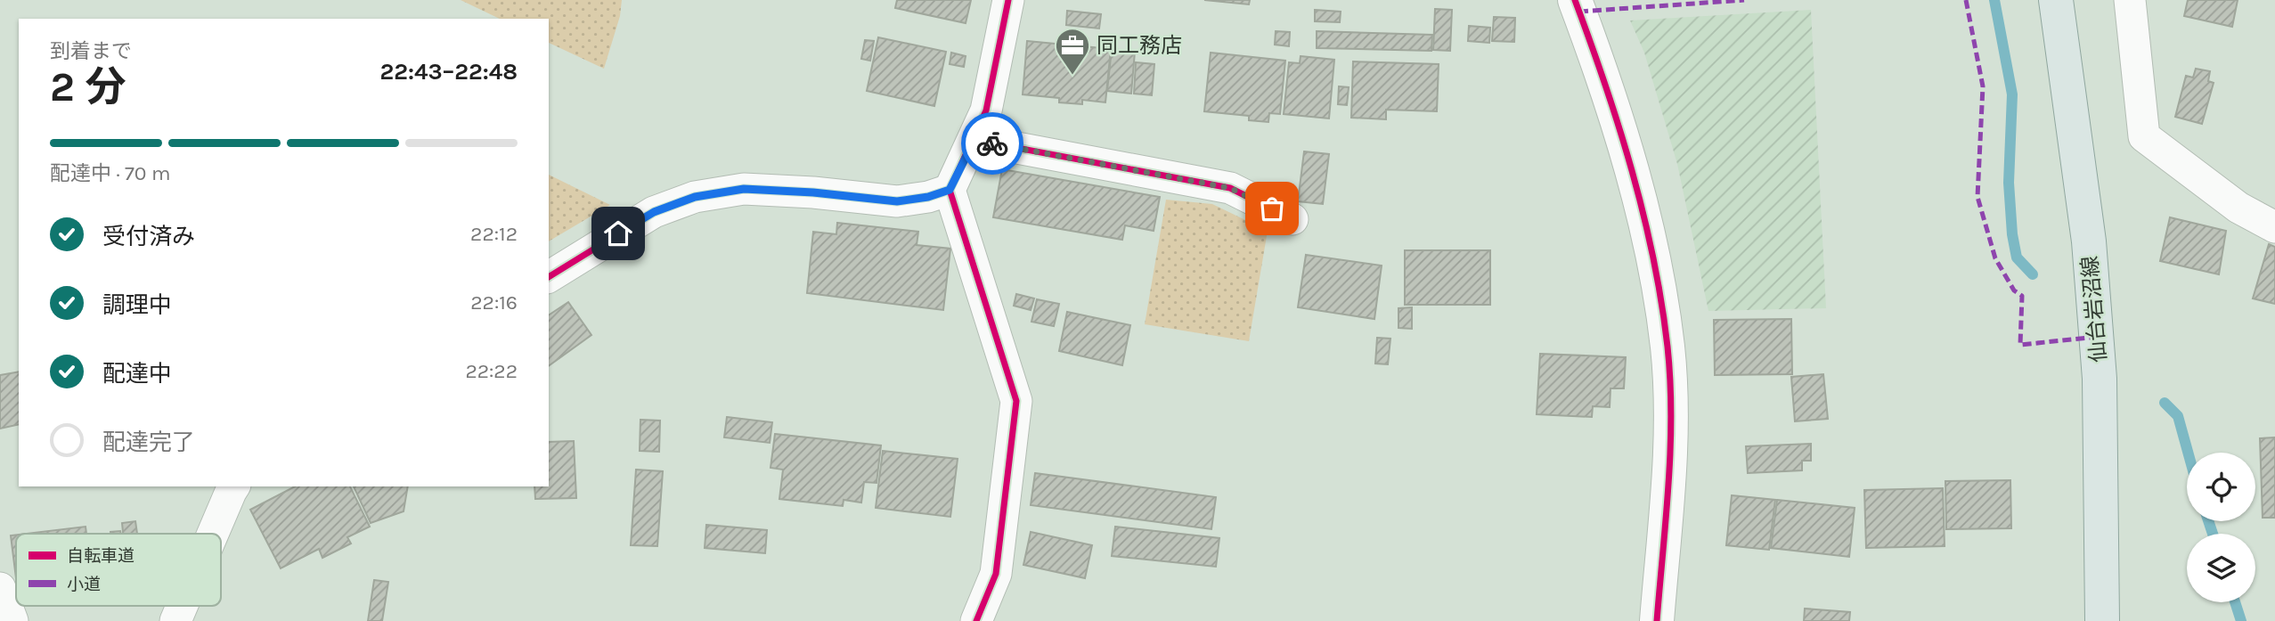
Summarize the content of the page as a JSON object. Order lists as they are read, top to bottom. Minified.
{"streets":{"main road":["仙台岩沼線"]},"places":{"office":["同工務店"]},"legend":["自転車道","小道"],"page":{"heading":["2 分","到着まで","22:43–22:48"],"bar":"配達中 · 70 m","list":[["受付済み","22:12"],["調理中","22:16"],["配達中","22:22"],"配達完了"]}}
